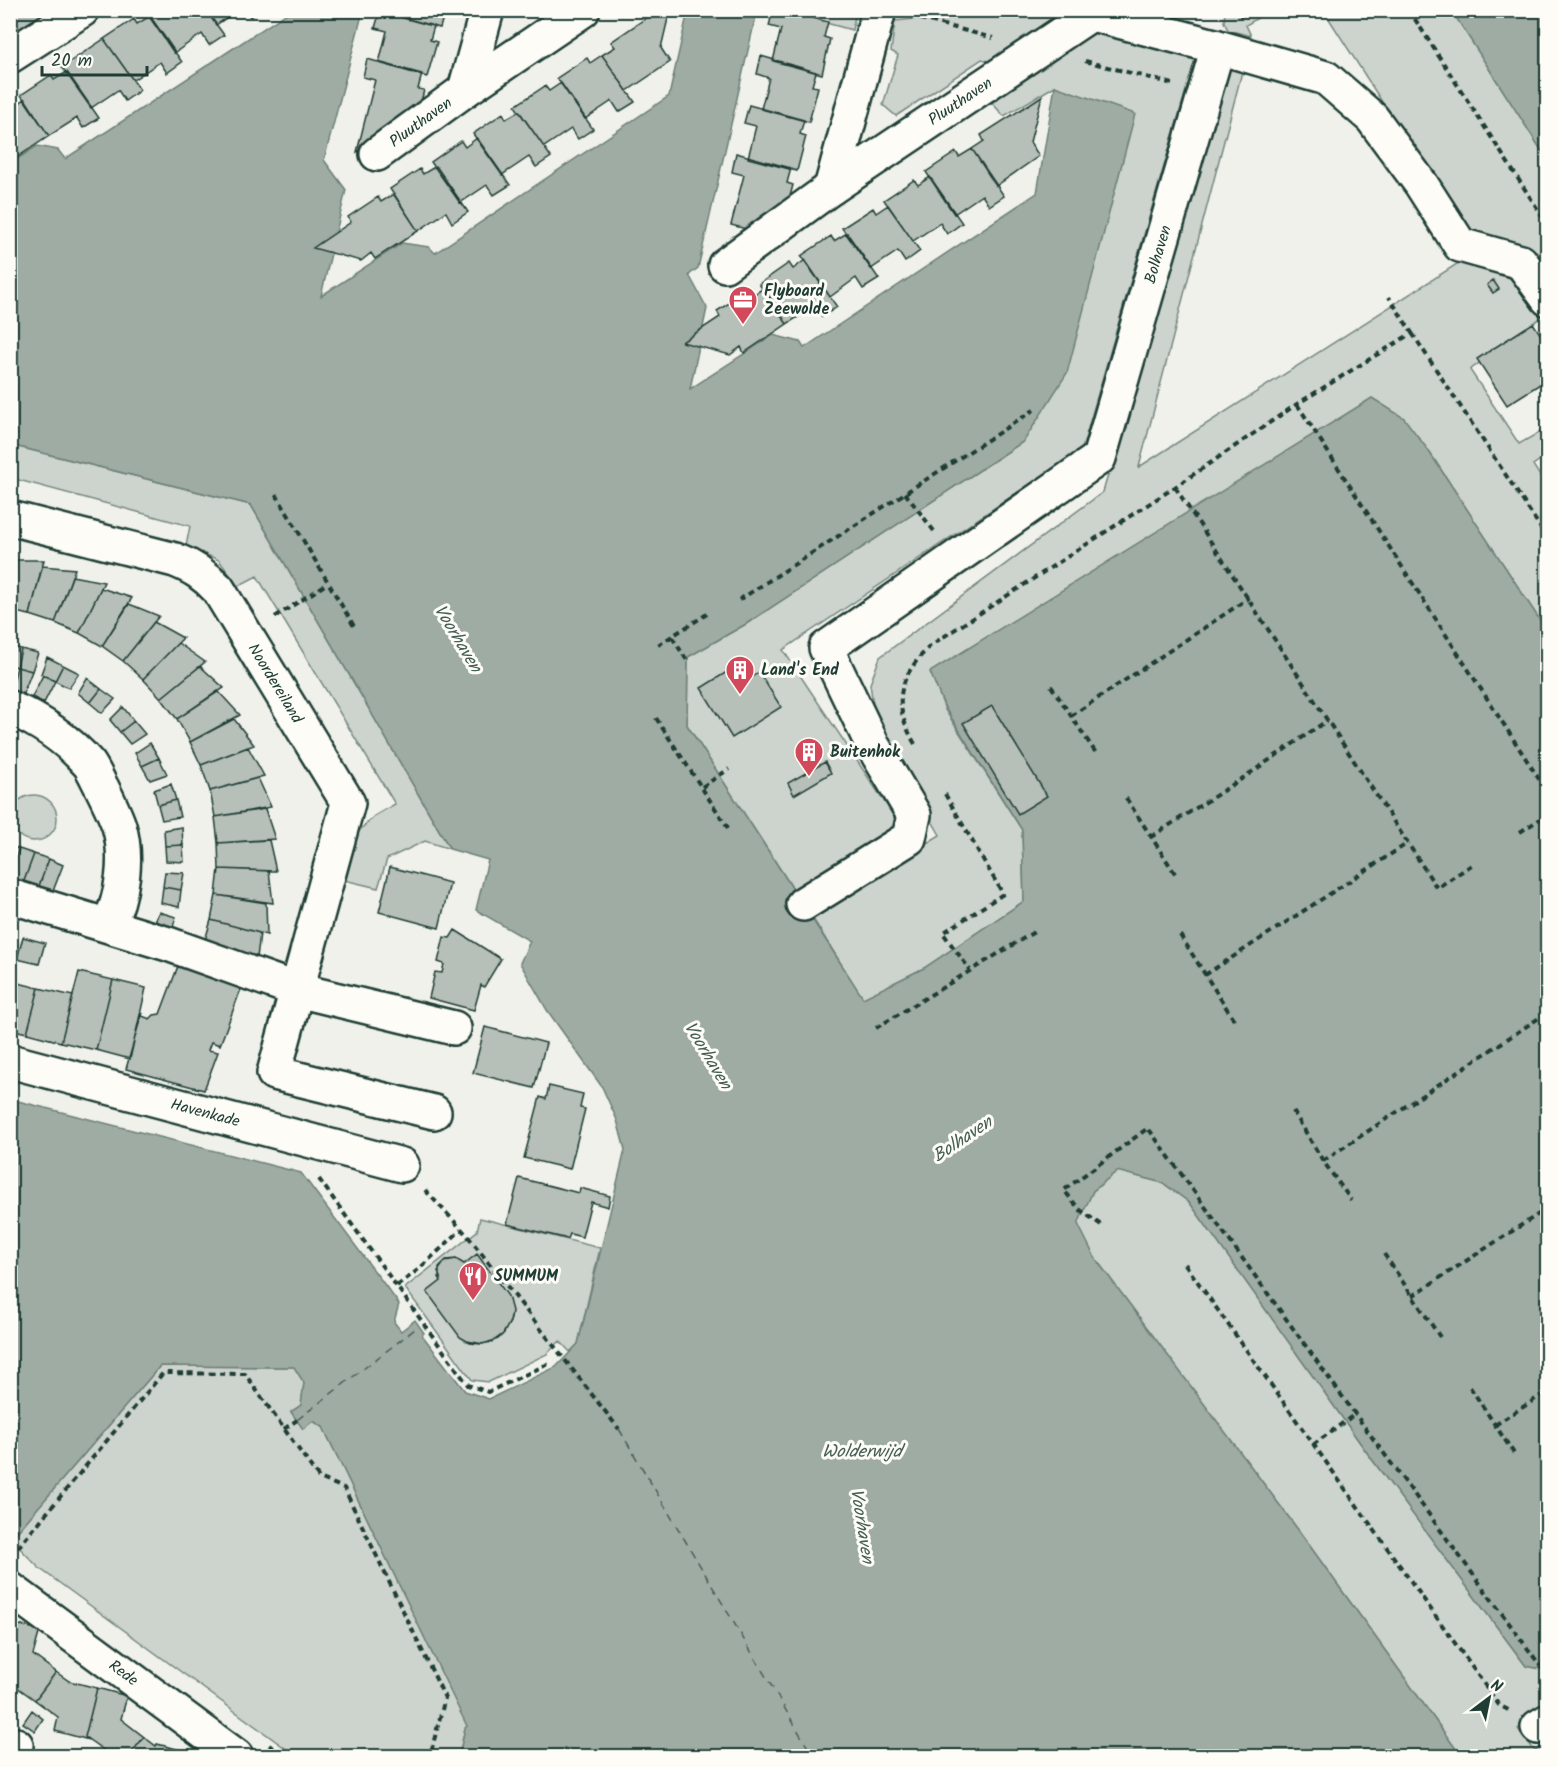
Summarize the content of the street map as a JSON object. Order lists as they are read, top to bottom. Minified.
{"streets":{"street":["Pluuthaven","Bolhaven","Noordereiland","Havenkade","Rede"]},"crossings":[["Pluuthaven","Bolhaven"]],"water":["Voorhaven","Bolhaven","Wolderwijd"],"places":{"office":["Flyboard Zeewolde"],"building":["Land's End","Buitenhok"],"restaurant":["SUMMUM"]},"scale_bar":"20 m","north":"top right"}
